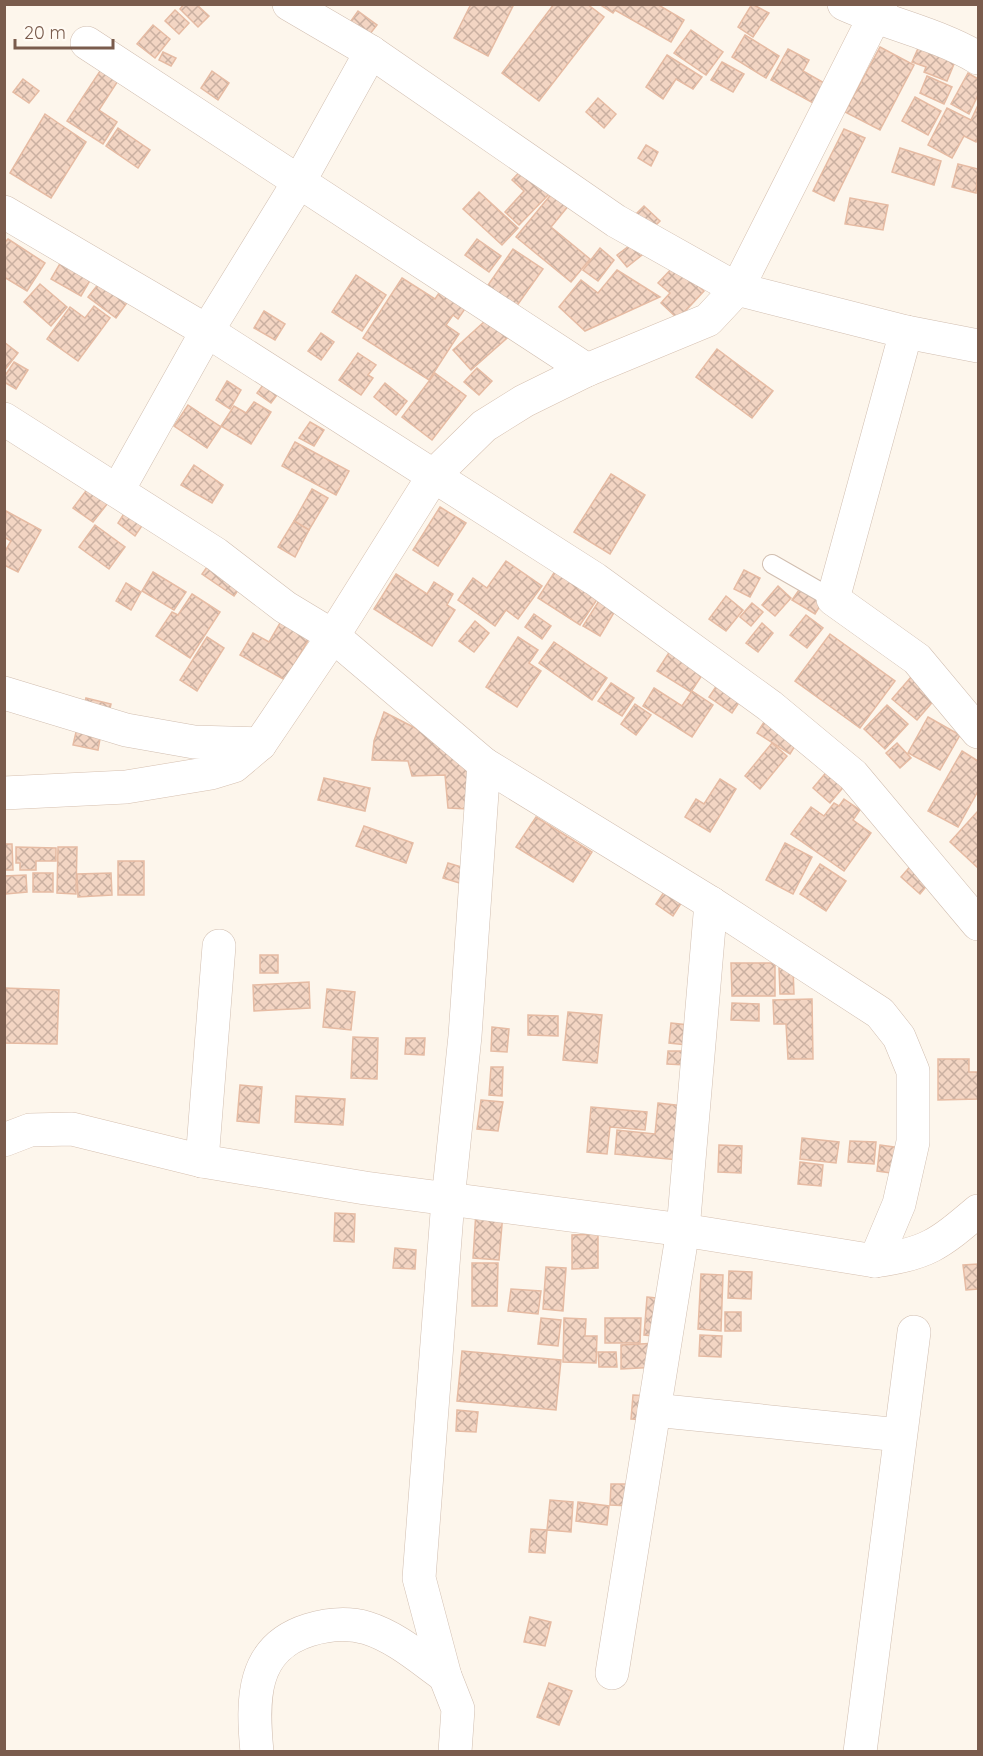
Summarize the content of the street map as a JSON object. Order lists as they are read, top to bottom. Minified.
{"scale_bar":"20 m"}
